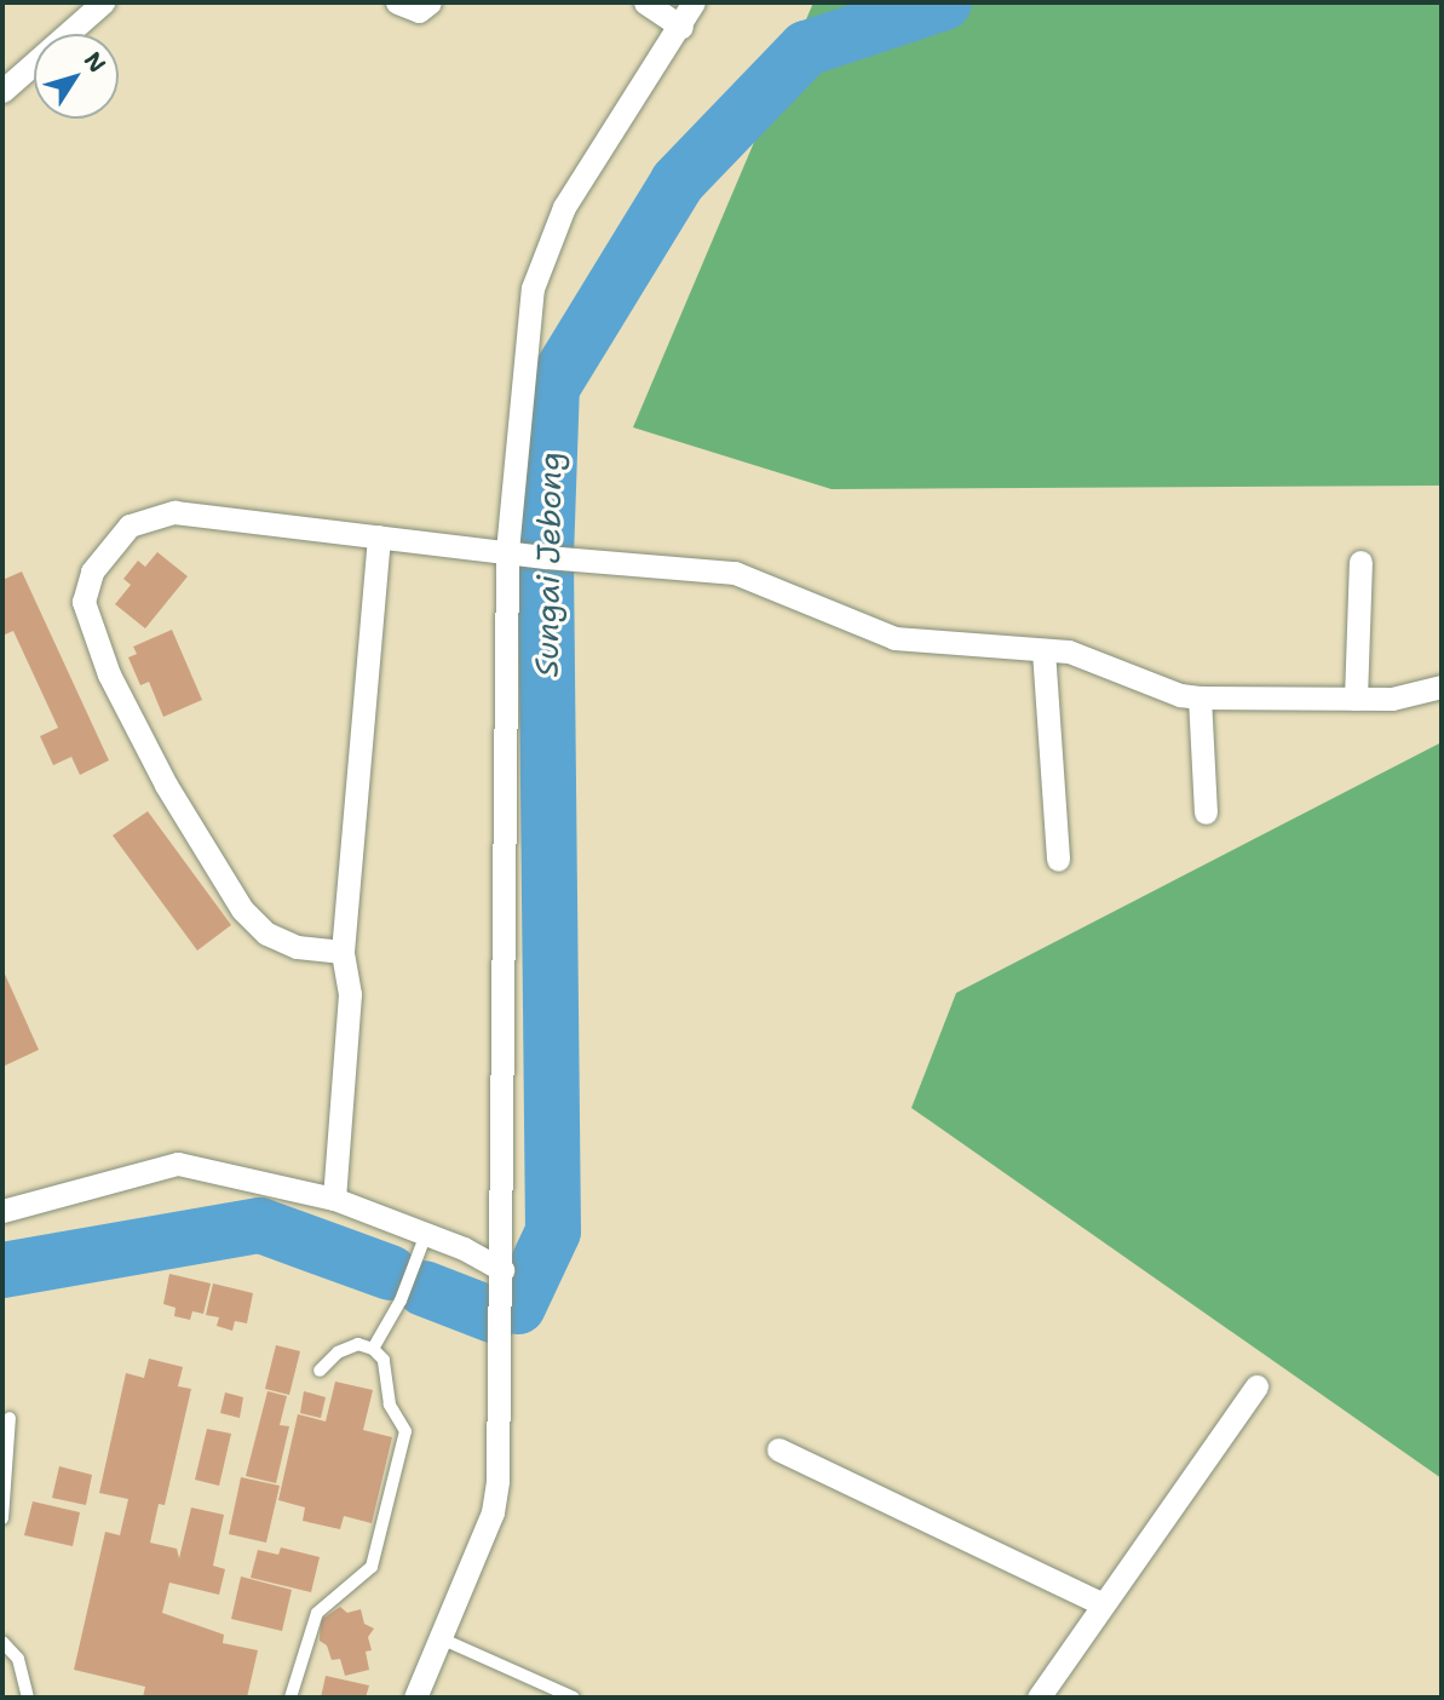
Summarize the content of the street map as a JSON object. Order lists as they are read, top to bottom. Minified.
{"water":["Sungai Jebong"],"north":"top right"}
